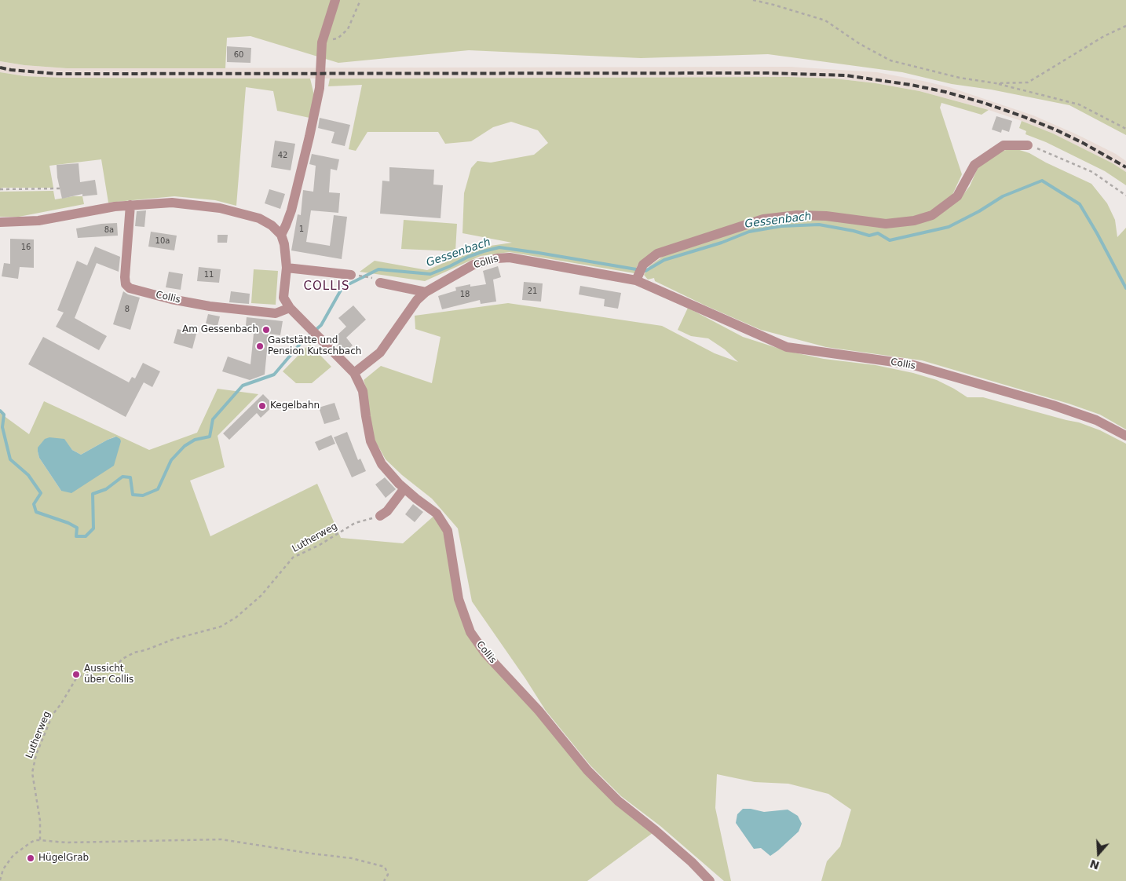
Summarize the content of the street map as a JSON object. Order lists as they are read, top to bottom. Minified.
{"streets":{"street":["Collis"],"path":["Lutherweg"]},"districts":["COLLIS"],"water":["Gessenbach"],"places":["Am Gessenbach","Gaststätte und Pension Kutschbach","Kegelbahn","Aussicht über Collis","HügelGrab"],"house_numbers":["60","42","1","8a","10a","16","11","21","18","8"],"north":"bottom"}
